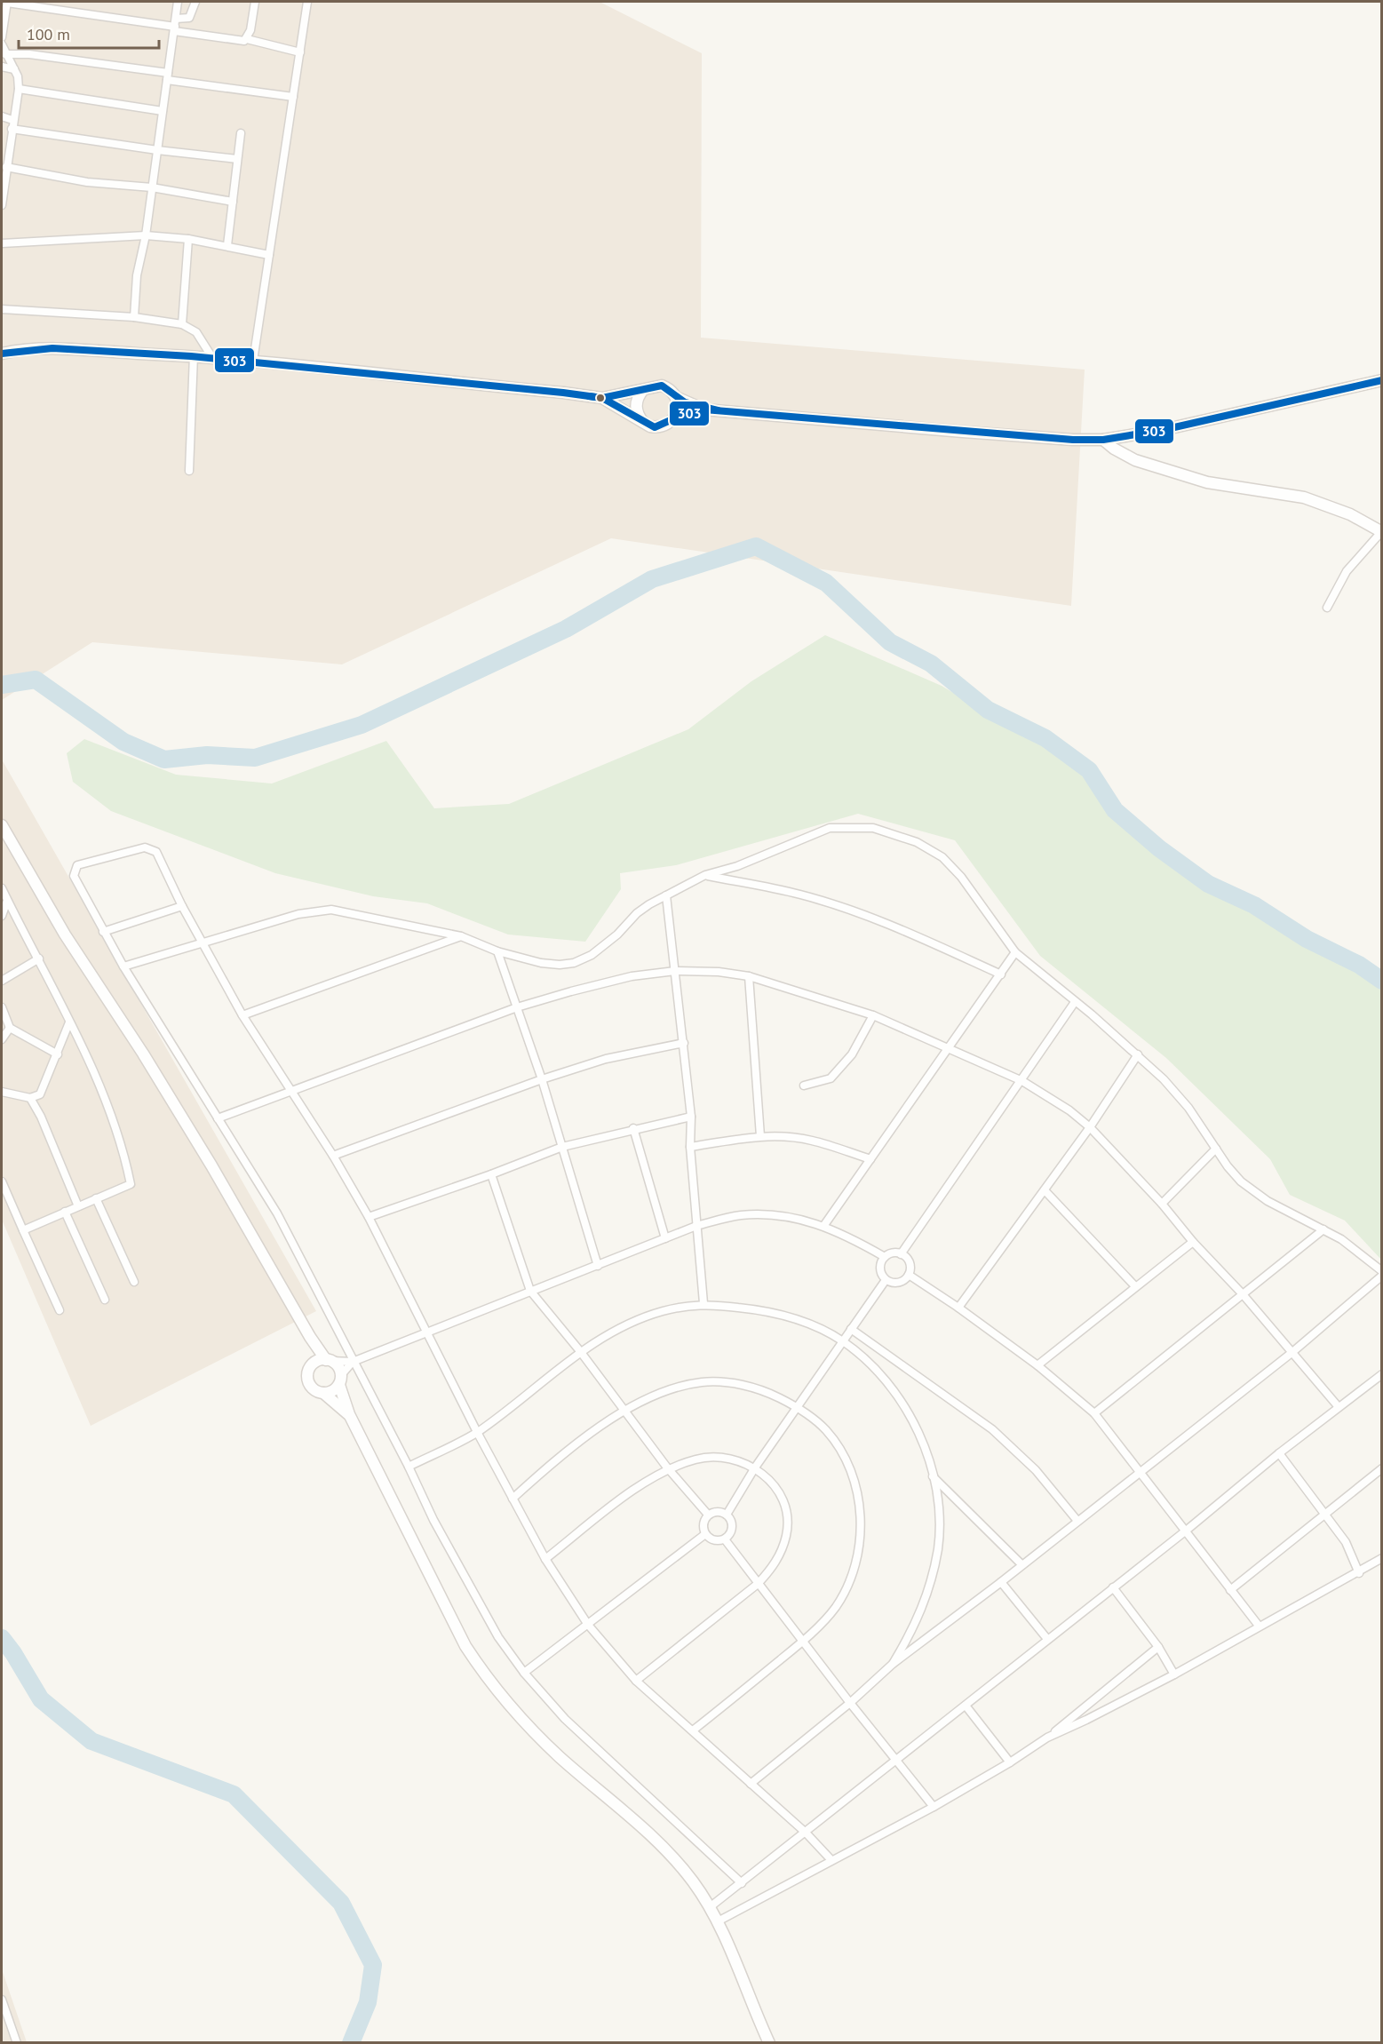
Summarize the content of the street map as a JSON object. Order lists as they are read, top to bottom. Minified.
{"lines":["transit line 303"],"scale_bar":"100 m"}
